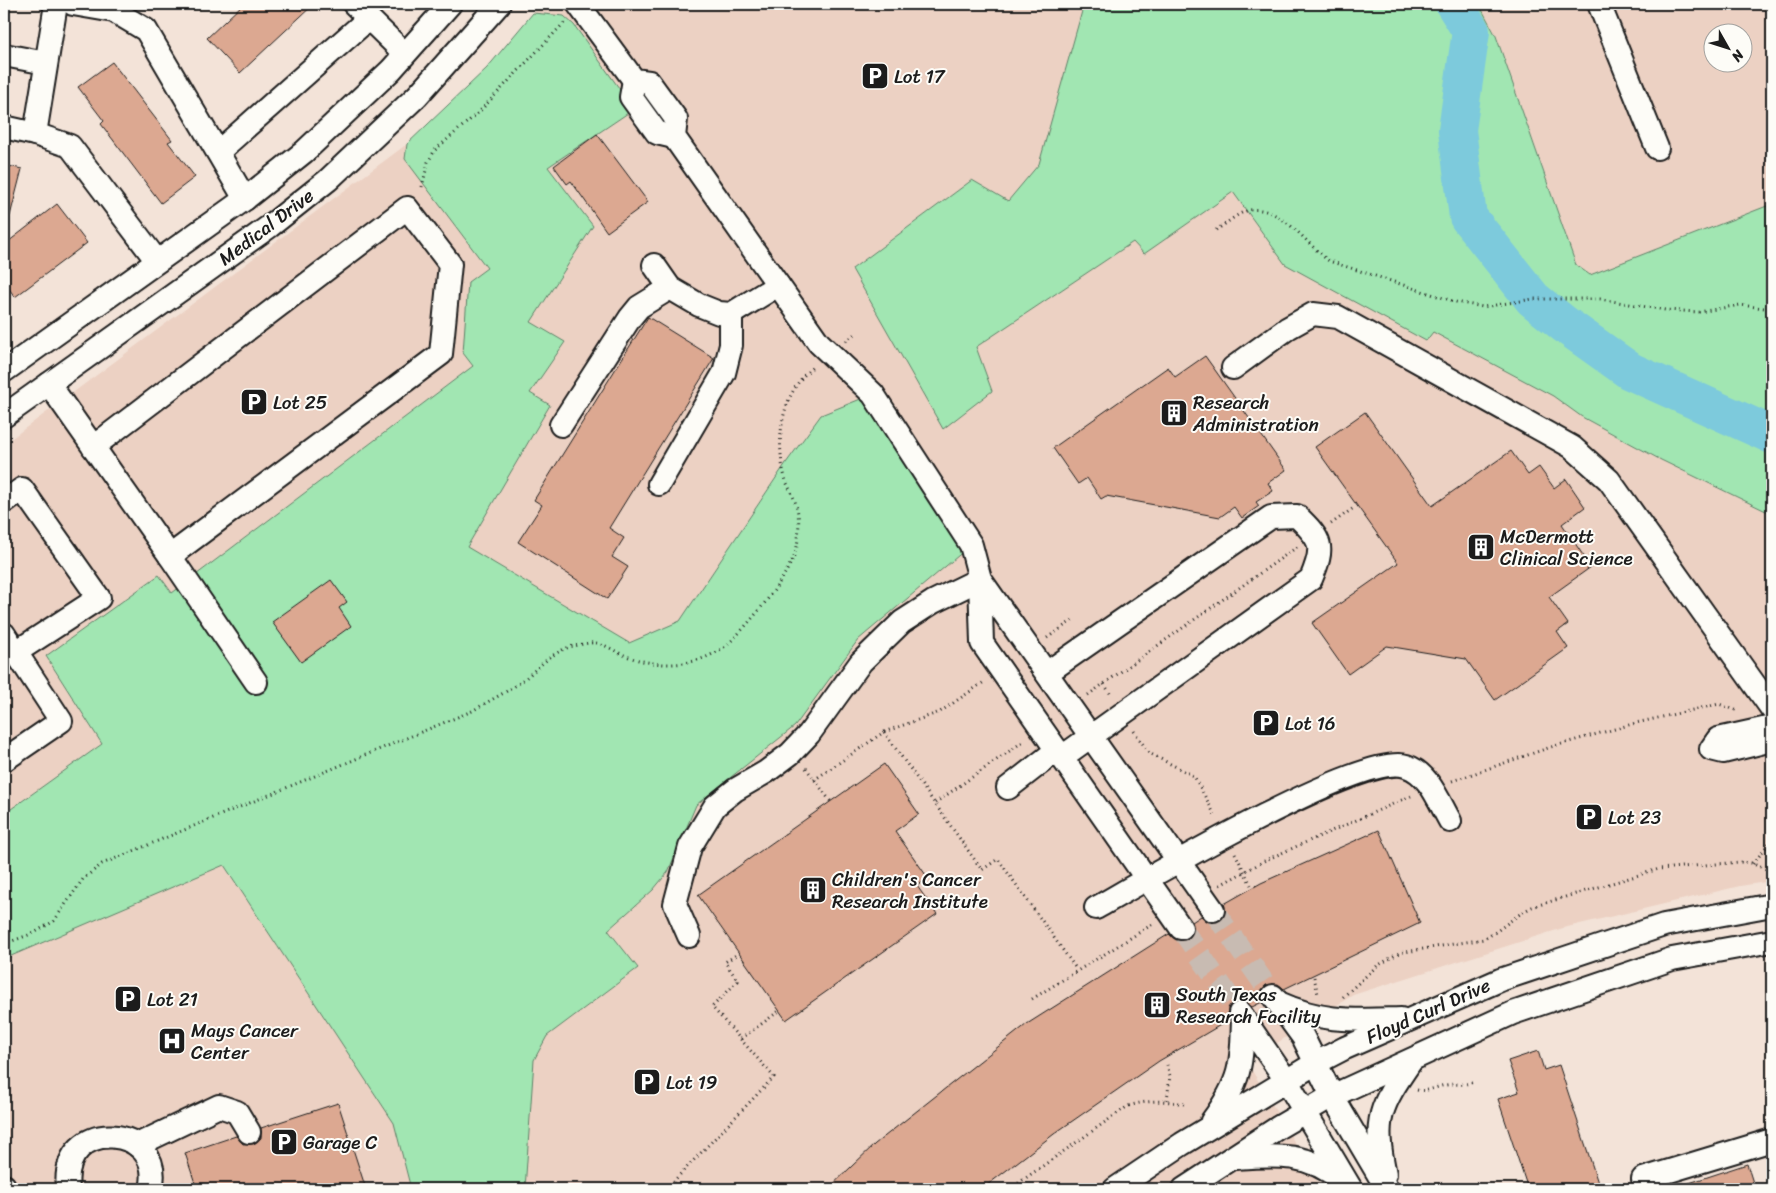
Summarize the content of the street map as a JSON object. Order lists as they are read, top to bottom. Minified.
{"streets":{"street":["Medical Drive","Floyd Curl Drive"]},"places":{"parking":["Lot 17","Lot 25","Lot 16","Lot 23","Lot 21","Lot 19","Garage C"],"building":["Research Administration","McDermott Clinical Science","Children's Cancer Research Institute","South Texas Research Facility"],"hospital":["Mays Cancer Center"]},"north":"bottom right"}
